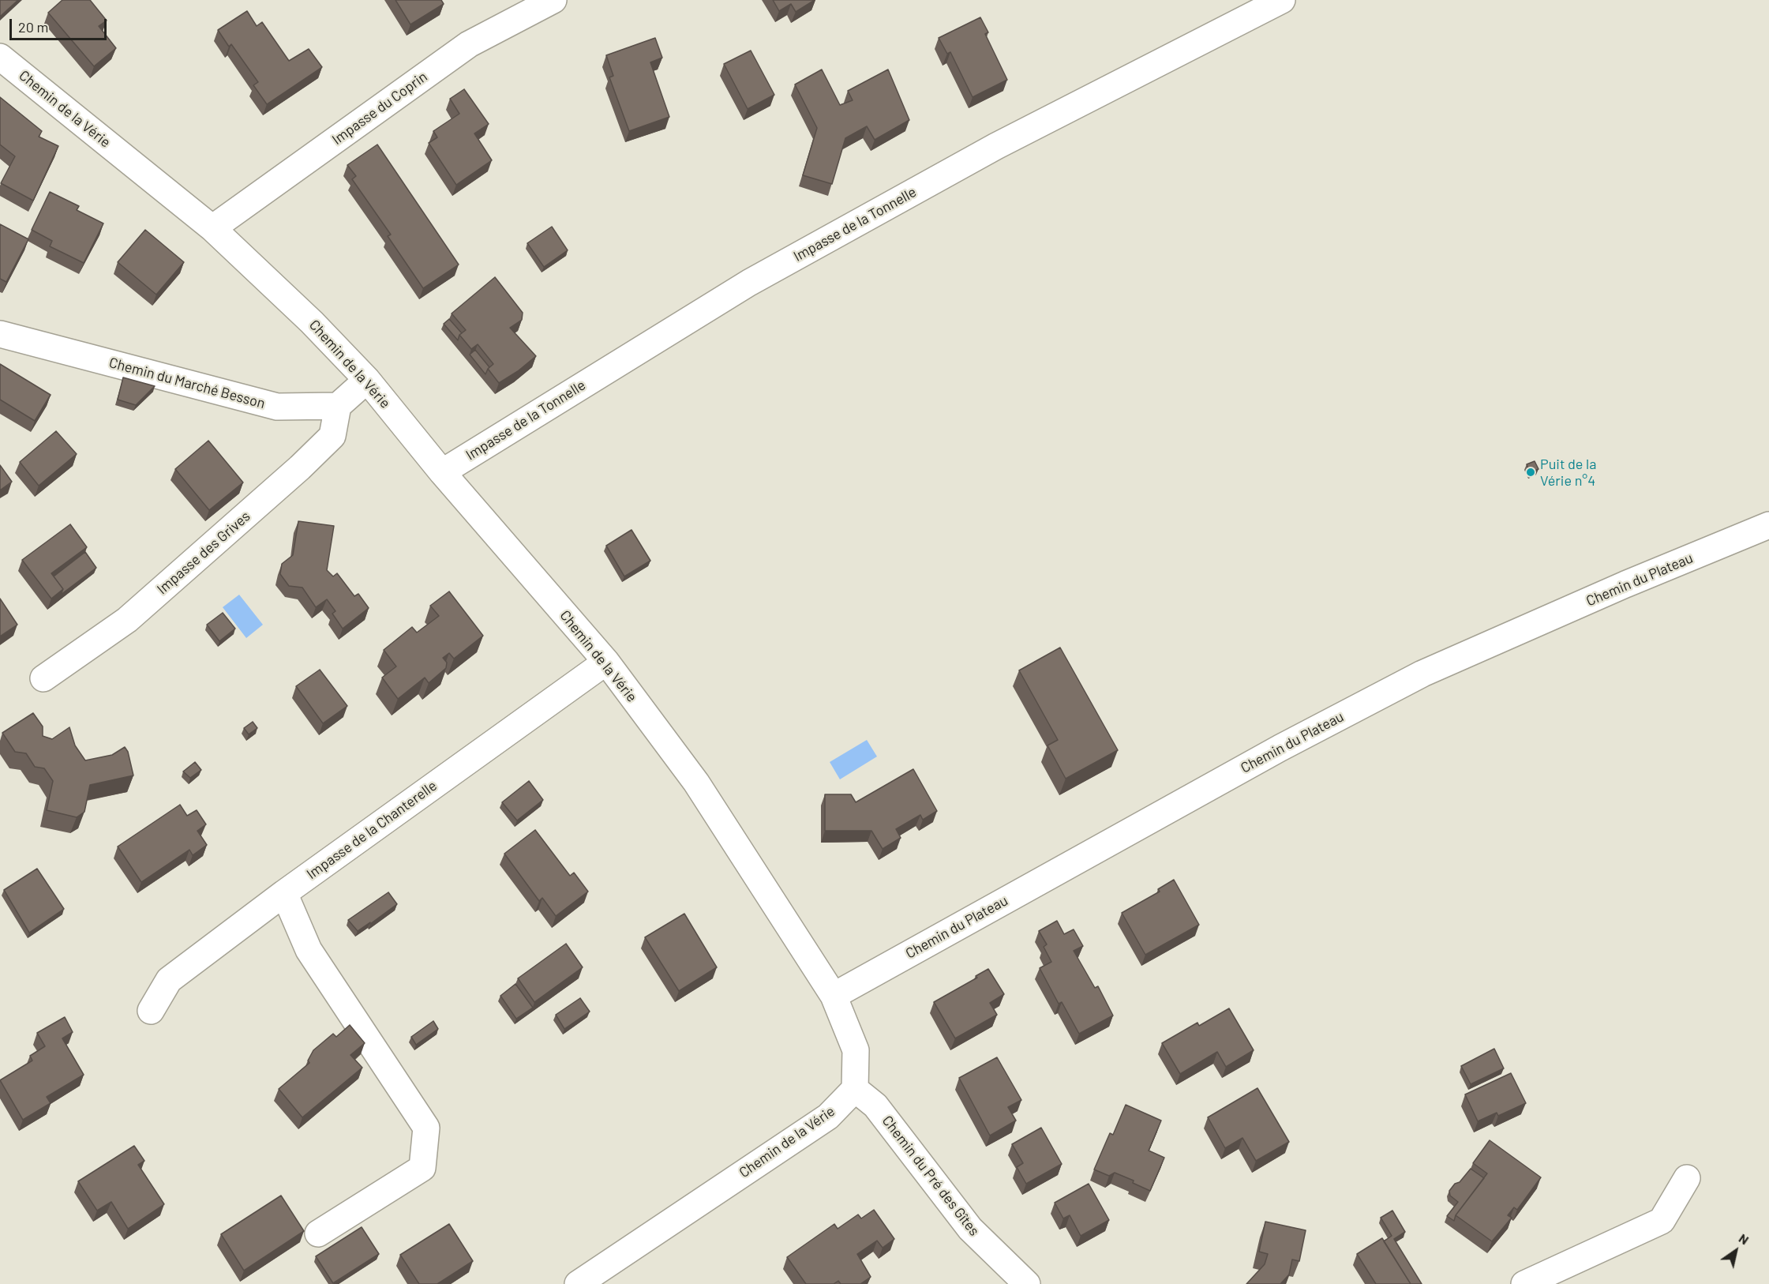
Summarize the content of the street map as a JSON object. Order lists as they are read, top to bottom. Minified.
{"streets":{"street":["Impasse du Coprin","Chemin de la Vérie","Impasse de la Tonnelle","Chemin du Marché Besson","Impasse des Grives","Chemin du Plateau","Impasse de la Chanterelle","Chemin du Pré des Gîtes"]},"crossings":[["Impasse du Coprin","Chemin de la Vérie"],["Chemin de la Vérie","Impasse de la Tonnelle"],["Chemin de la Vérie","Chemin du Plateau"],["Chemin de la Vérie","Impasse de la Chanterelle"],["Chemin de la Vérie","Chemin du Pré des Gîtes"],["Chemin du Marché Besson","Impasse des Grives"]],"places":["Puit de la Vérie n°4"],"scale_bar":"20 m","north":"top right"}
